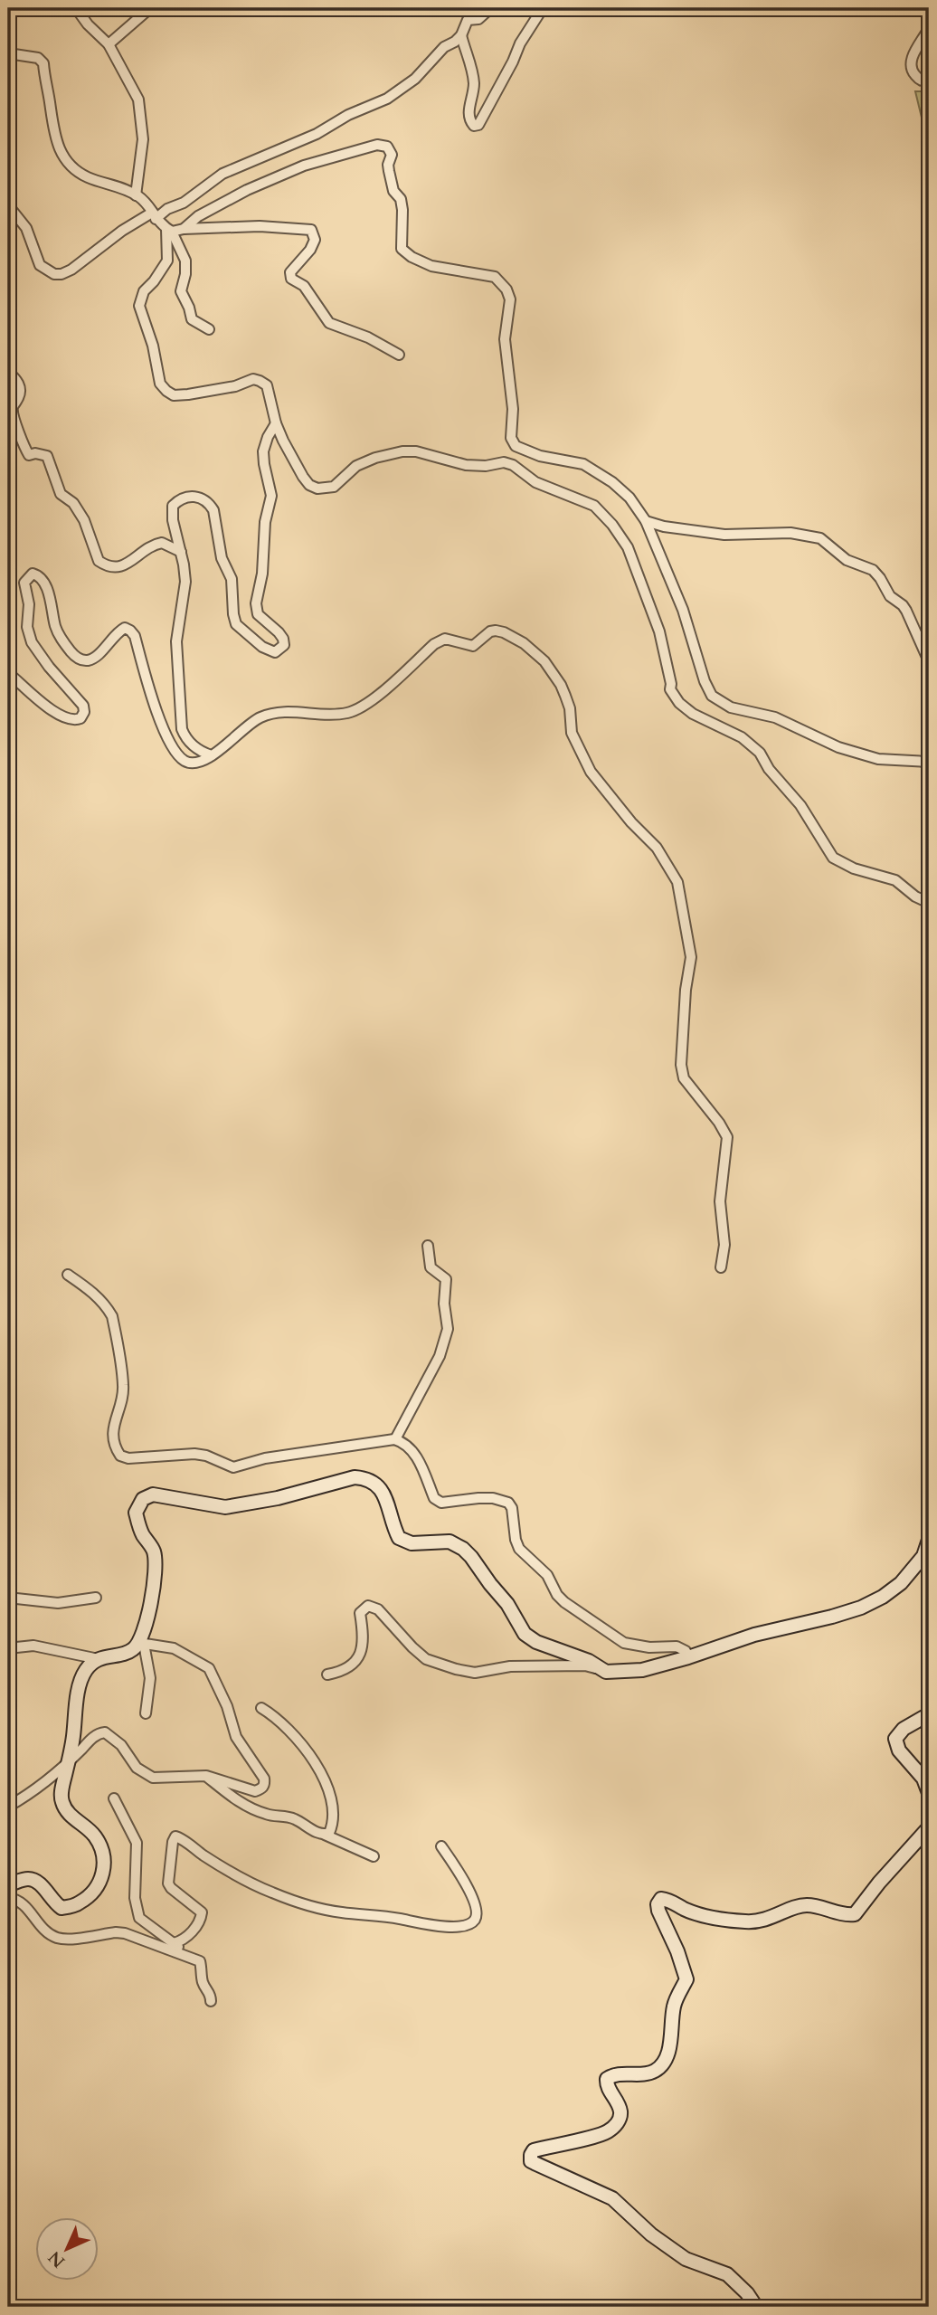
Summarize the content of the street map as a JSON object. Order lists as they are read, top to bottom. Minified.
{"north":"bottom left"}
